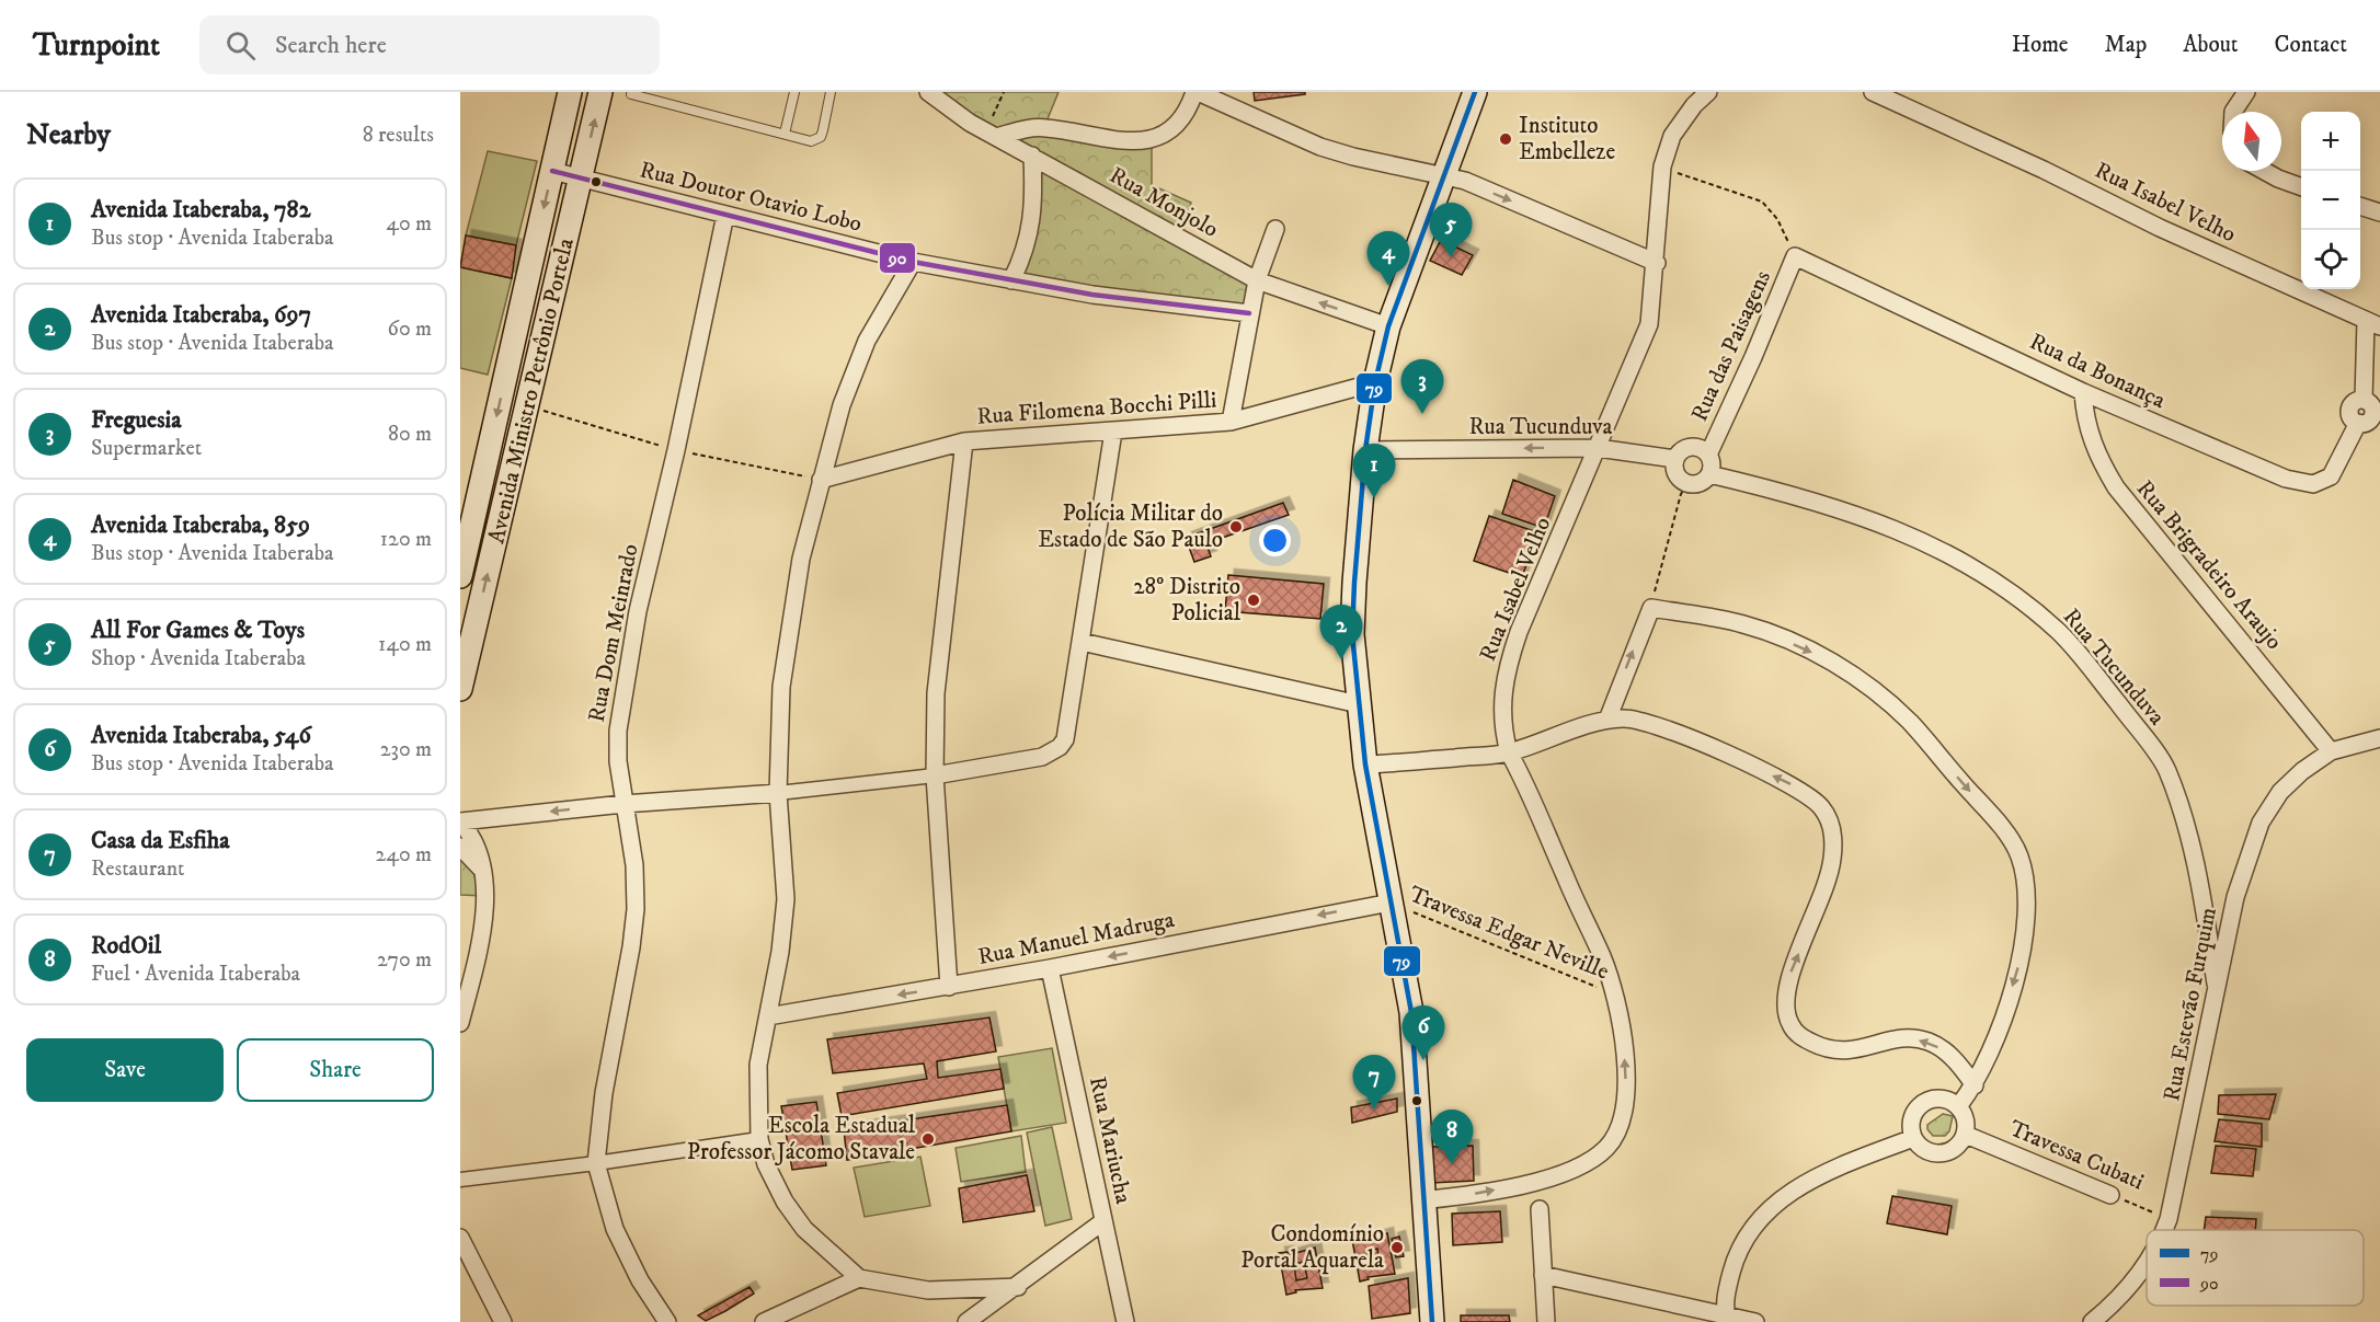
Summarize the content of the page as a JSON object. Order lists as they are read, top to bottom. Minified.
{"streets":{"main road":["Avenida Ministro Petrônio Portela"],"street":["Rua Doutor Otavio Lobo","Rua Monjolo","Rua Isabel Velho","Rua das Paisagens","Rua da Bonança","Rua Filomena Bocchi Pilli","Rua Tucunduva","Rua Brigradeiro Araujo","Rua Dom Meinrado","Rua Manuel Madruga","Rua Estevão Furquim","Rua Mariucha","Travessa Cubati"],"path":["Travessa Edgar Neville"]},"crossings":[["Rua Doutor Otavio Lobo","Avenida Ministro Petrônio Portela"],["Rua Doutor Otavio Lobo","Rua Dom Meinrado"],["Rua Isabel Velho","Rua da Bonança"],["Rua Isabel Velho","Rua Tucunduva"],["Rua Isabel Velho","Travessa Edgar Neville"],["Rua das Paisagens","Rua da Bonança"],["Rua das Paisagens","Rua Tucunduva"],["Rua da Bonança","Rua Brigradeiro Araujo"],["Rua Tucunduva","Rua Estevão Furquim"],["Rua Brigradeiro Araujo","Rua Estevão Furquim"],["Travessa Edgar Neville","Rua Manuel Madruga"],["Rua Manuel Madruga","Rua Mariucha"],["Rua Estevão Furquim","Travessa Cubati"]],"one_way":["Rua Manuel Madruga"],"places":["Instituto Embelleze","Polícia Militar do Estado de São Paulo","28º Distrito Policial","Escola Estadual Professor Jácomo Stavale","Condomínio Portal Aquarela"],"lines":["transit line 79","transit line 90"],"legend":["79","90"],"north":"top","page":{"header":"Turnpoint","search":"Search here","nav":["Home","Map","About","Contact"],"heading":["Nearby","8 results"],"map_buttons":["+","−"],"list":[{"mark":"1","name":"Avenida Itaberaba, 782","note":"Bus stop · Avenida Itaberaba","value":"40 m"},{"mark":"2","name":"Avenida Itaberaba, 697","note":"Bus stop · Avenida Itaberaba","value":"60 m"},{"mark":"3","name":"Freguesia","note":"Supermarket","value":"80 m"},{"mark":"4","name":"Avenida Itaberaba, 859","note":"Bus stop · Avenida Itaberaba","value":"120 m"},{"mark":"5","name":"All For Games & Toys","note":"Shop · Avenida Itaberaba","value":"140 m"},{"mark":"6","name":"Avenida Itaberaba, 546","note":"Bus stop · Avenida Itaberaba","value":"230 m"},{"mark":"7","name":"Casa da Esfiha","note":"Restaurant","value":"240 m"},{"mark":"8","name":"RodOil","note":"Fuel · Avenida Itaberaba","value":"270 m"}],"pins":["5","4","3","1","2","6","7","8"],"buttons":["Save","Share"]}}
